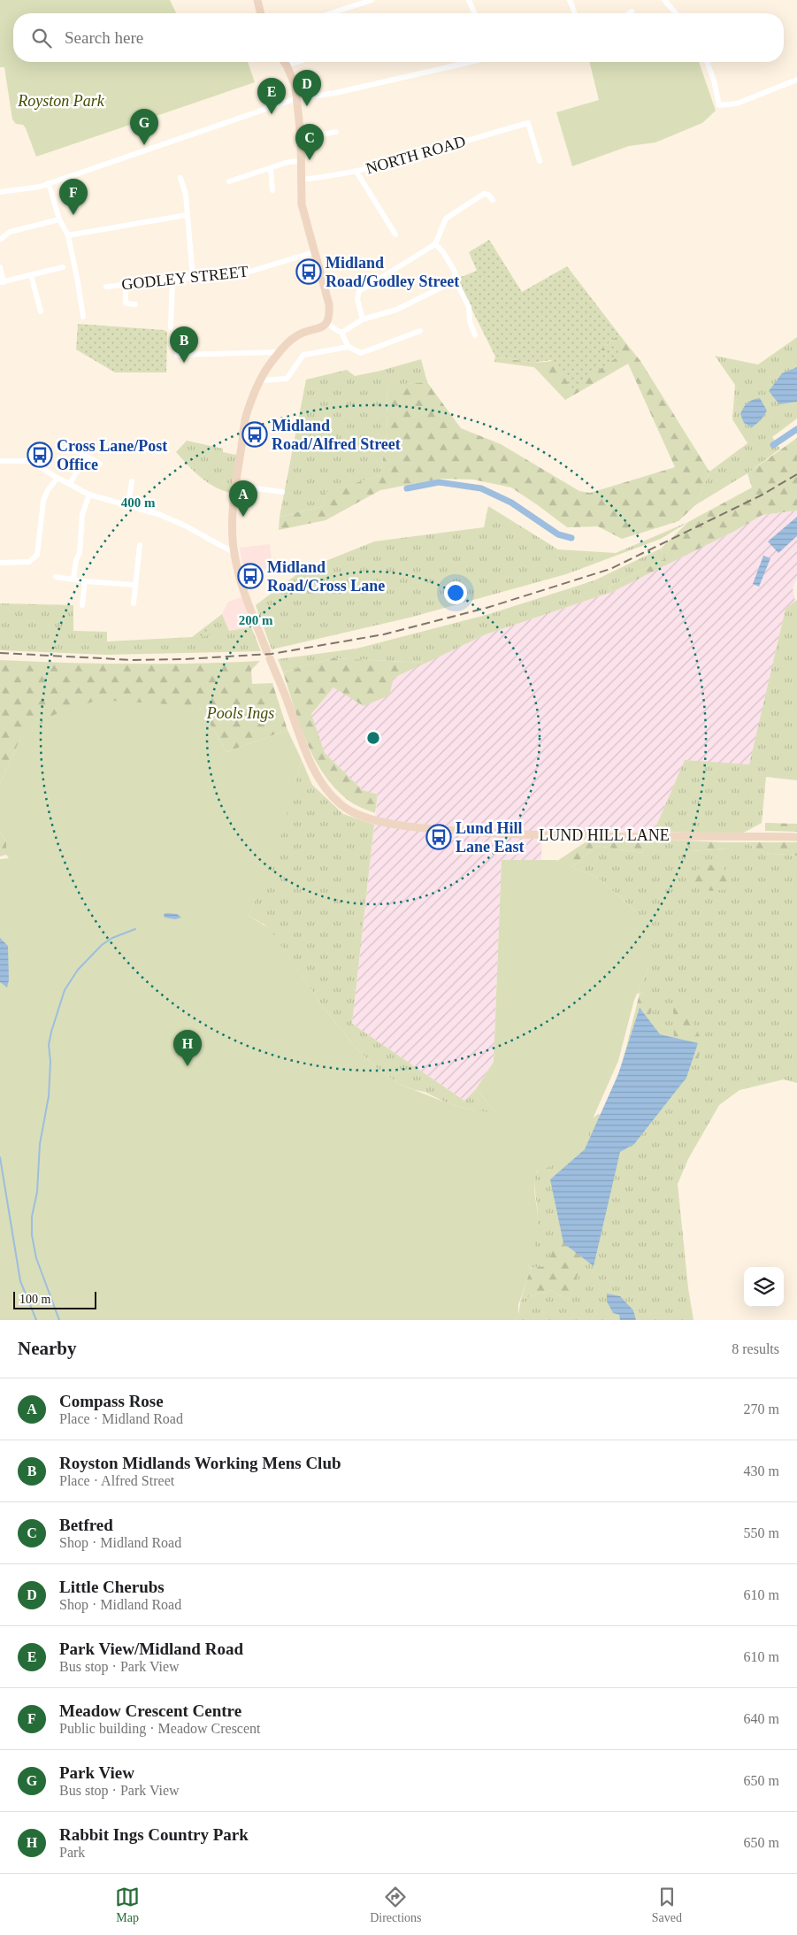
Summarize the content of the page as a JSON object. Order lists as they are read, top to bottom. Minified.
{"streets":{"main road":["LUND HILL LANE"],"street":["NORTH ROAD","GODLEY STREET"]},"parks":["Royston Park","Pools Ings"],"places":{"bus stop":["Midland Road/Godley Street","Midland Road/Alfred Street","Cross Lane/Post Office","Midland Road/Cross Lane","Lund Hill Lane East"]},"scale_bar":"100 m","page":{"search":"Search here","pins":["D","E","G","C","F","B","A","H"],"scale":"100 m","heading":["Nearby","8 results"],"list":[{"mark":"A","name":"Compass Rose","note":"Place · Midland Road","value":"270 m"},{"mark":"B","name":"Royston Midlands Working Mens Club","note":"Place · Alfred Street","value":"430 m"},{"mark":"C","name":"Betfred","note":"Shop · Midland Road","value":"550 m"},{"mark":"D","name":"Little Cherubs","note":"Shop · Midland Road","value":"610 m"},{"mark":"E","name":"Park View/Midland Road","note":"Bus stop · Park View","value":"610 m"},{"mark":"F","name":"Meadow Crescent Centre","note":"Public building · Meadow Crescent","value":"640 m"},{"mark":"G","name":"Park View","note":"Bus stop · Park View","value":"650 m"},{"mark":"H","name":"Rabbit Ings Country Park","note":"Park","value":"650 m"}],"nav":["Map","Directions","Saved"]},"rings":["400 m","200 m"]}
